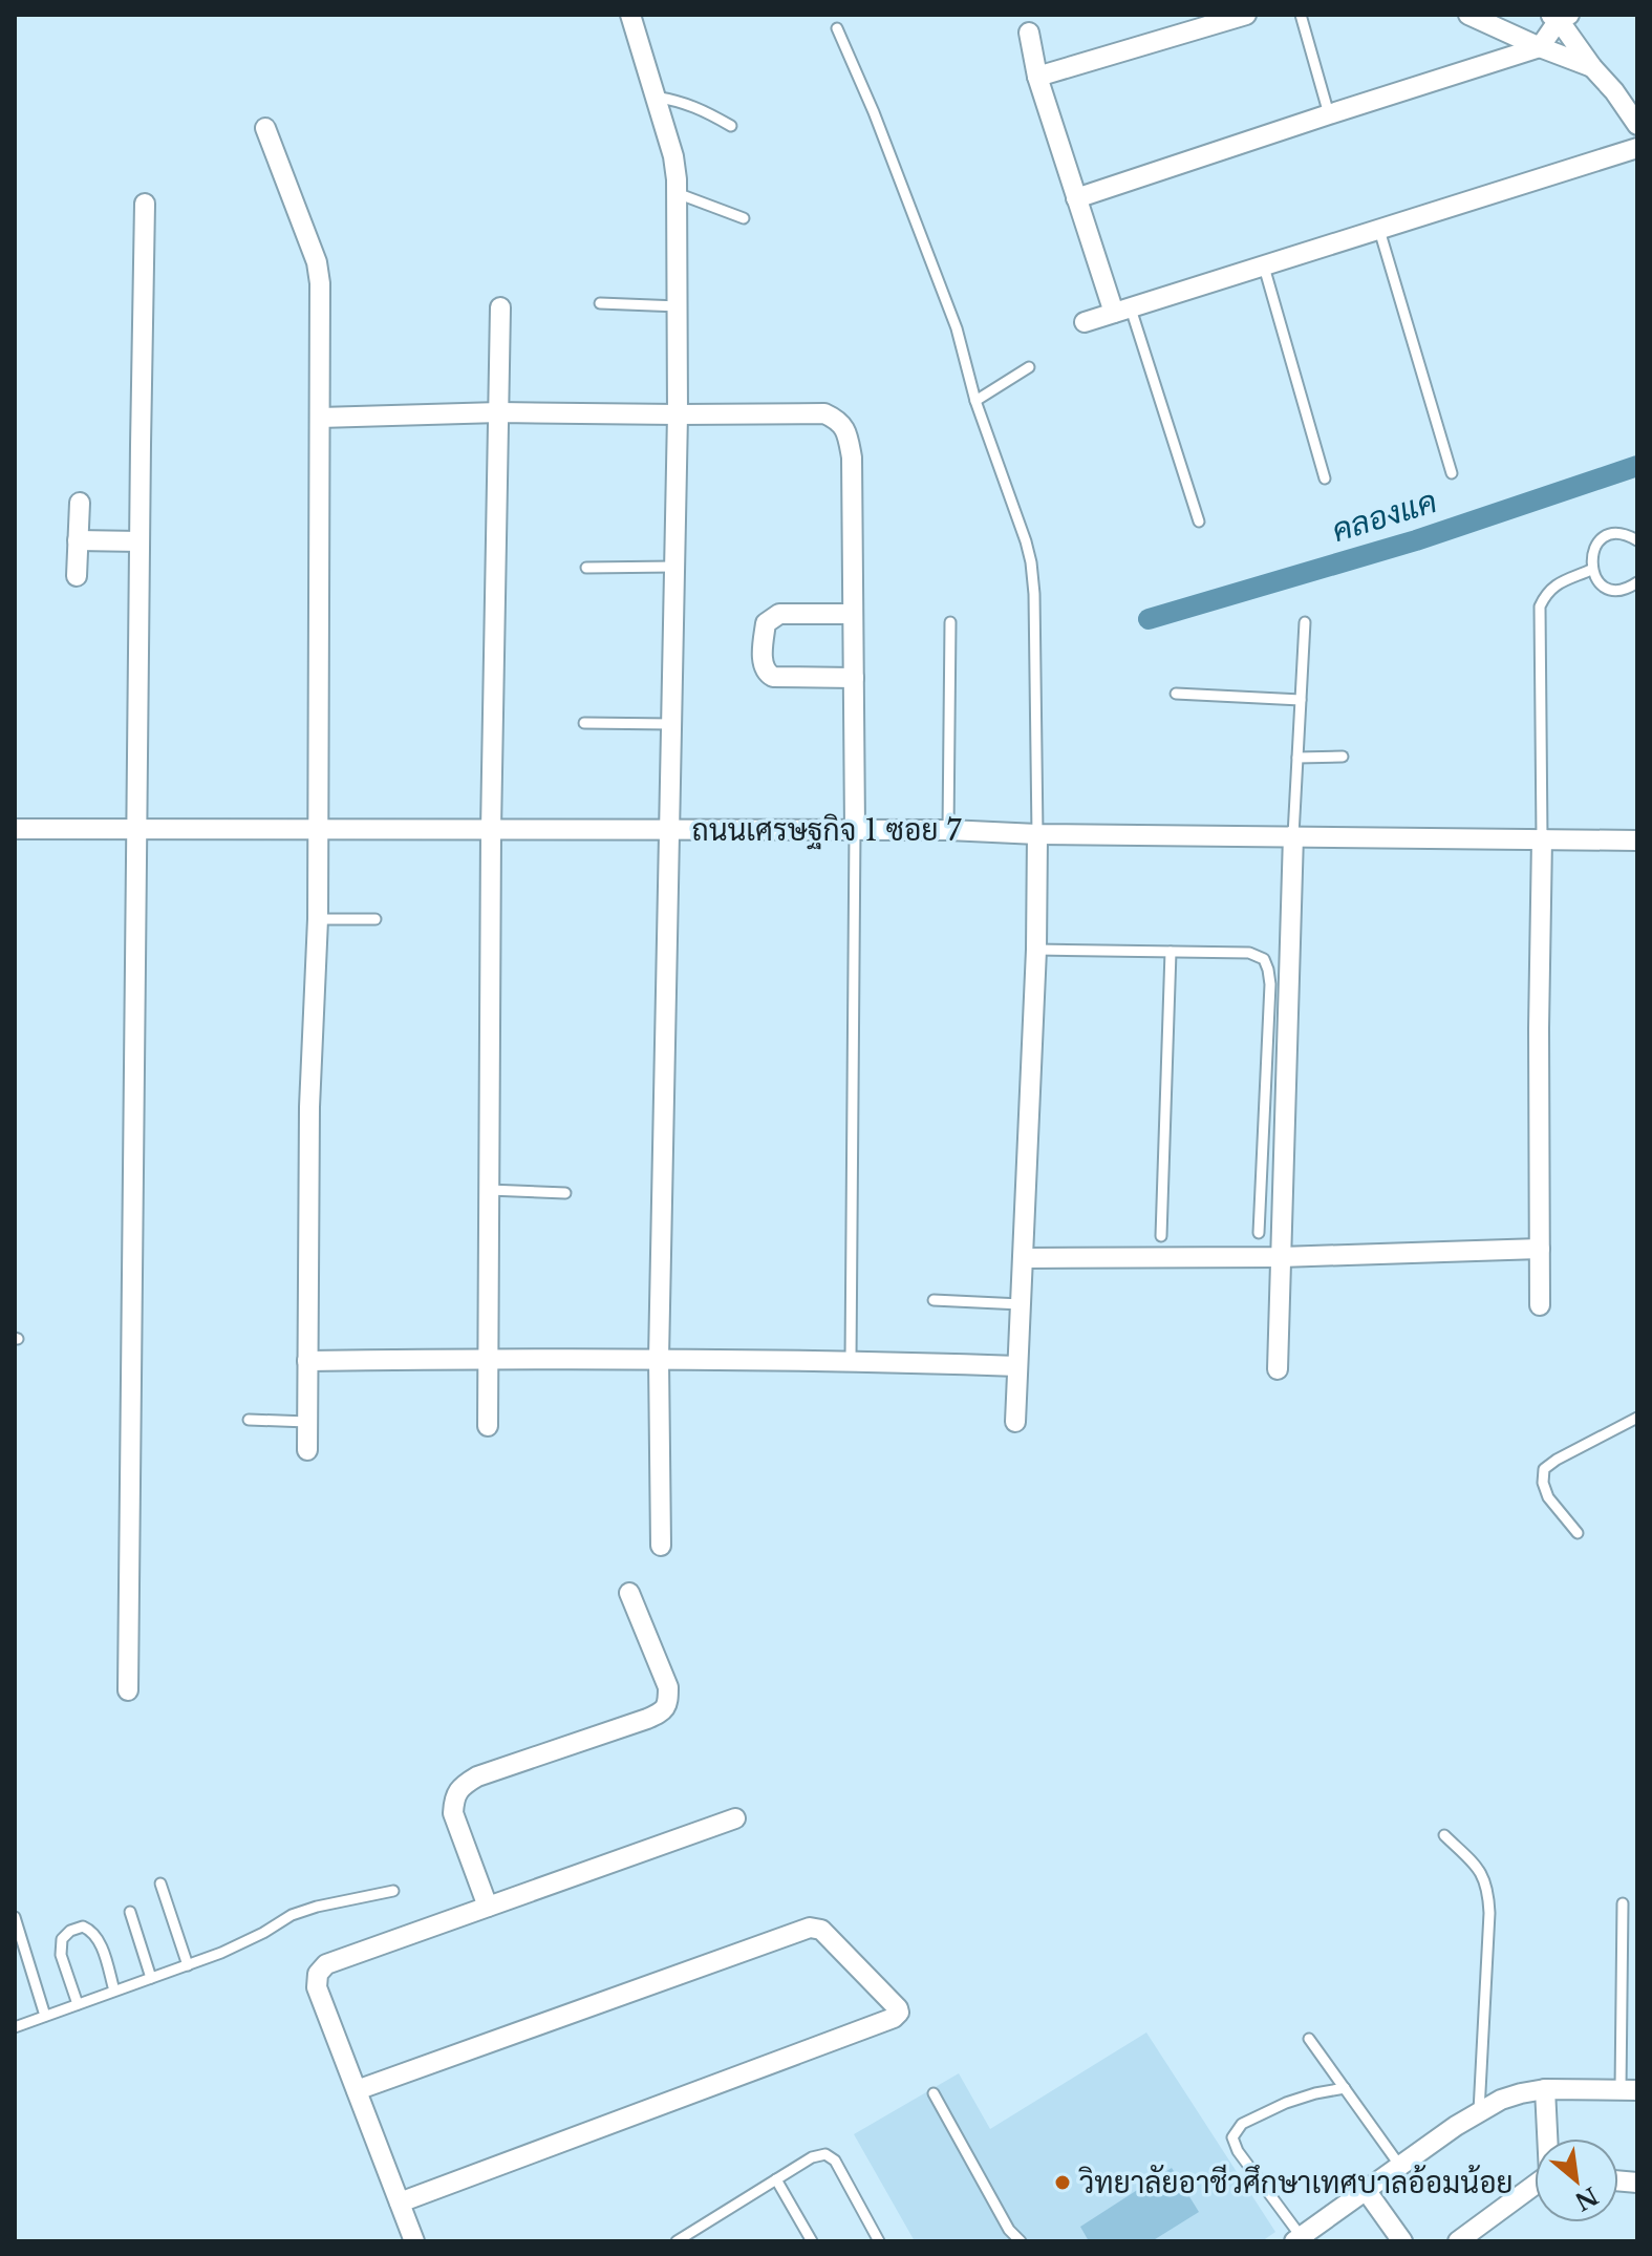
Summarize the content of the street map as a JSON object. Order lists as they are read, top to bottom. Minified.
{"streets":{"street":["ถนนเศรษฐกิจ 1 ซอย 7"]},"water":["คลองแค"],"places":["วิทยาลัยอาชีวศึกษาเทศบาลอ้อมน้อย"],"north":"bottom right"}
